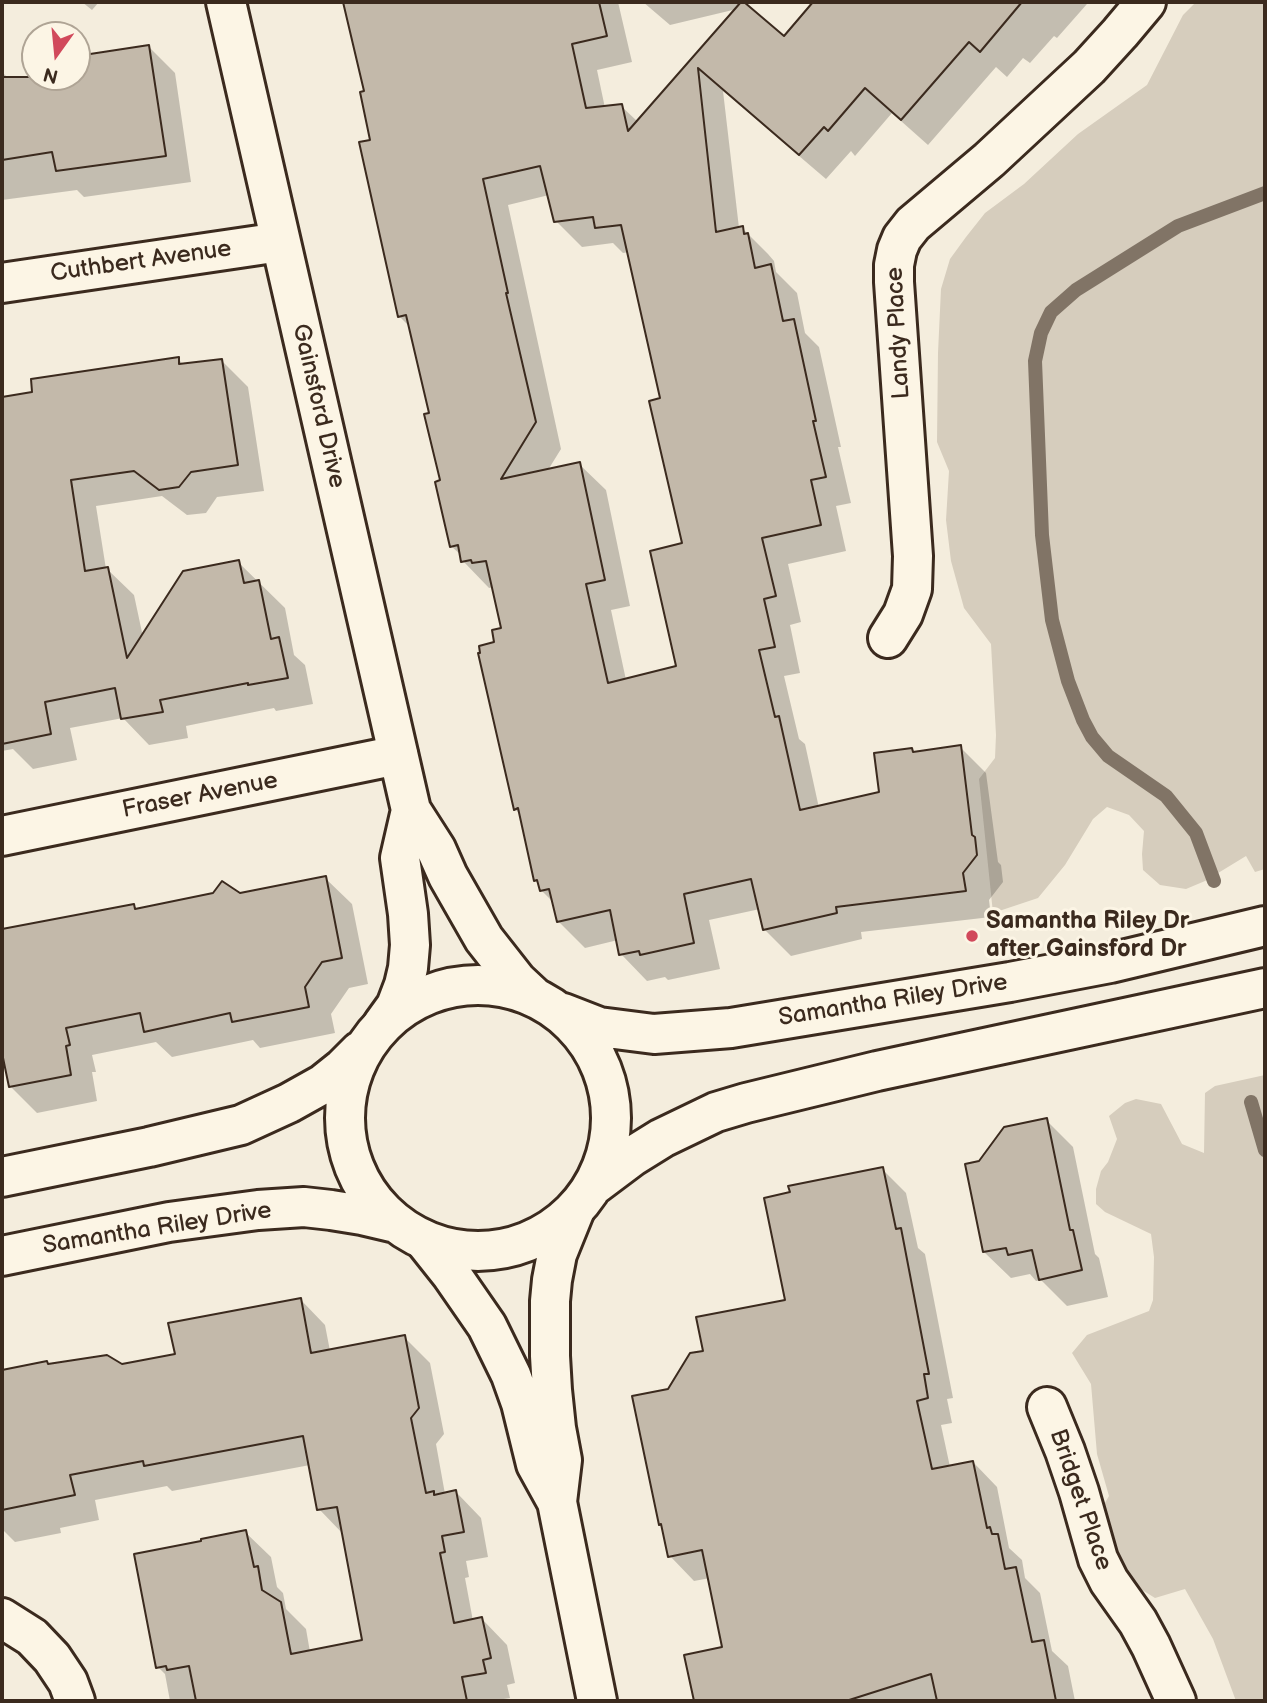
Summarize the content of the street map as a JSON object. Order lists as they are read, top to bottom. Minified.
{"streets":{"street":["Cuthbert Avenue","Landy Place","Gainsford Drive","Fraser Avenue","Samantha Riley Drive","Bridget Place"]},"crossings":[["Cuthbert Avenue","Gainsford Drive"],["Gainsford Drive","Fraser Avenue"],["Gainsford Drive","Samantha Riley Drive"]],"places":["Samantha Riley Dr after Gainsford Dr"],"north":"bottom"}
